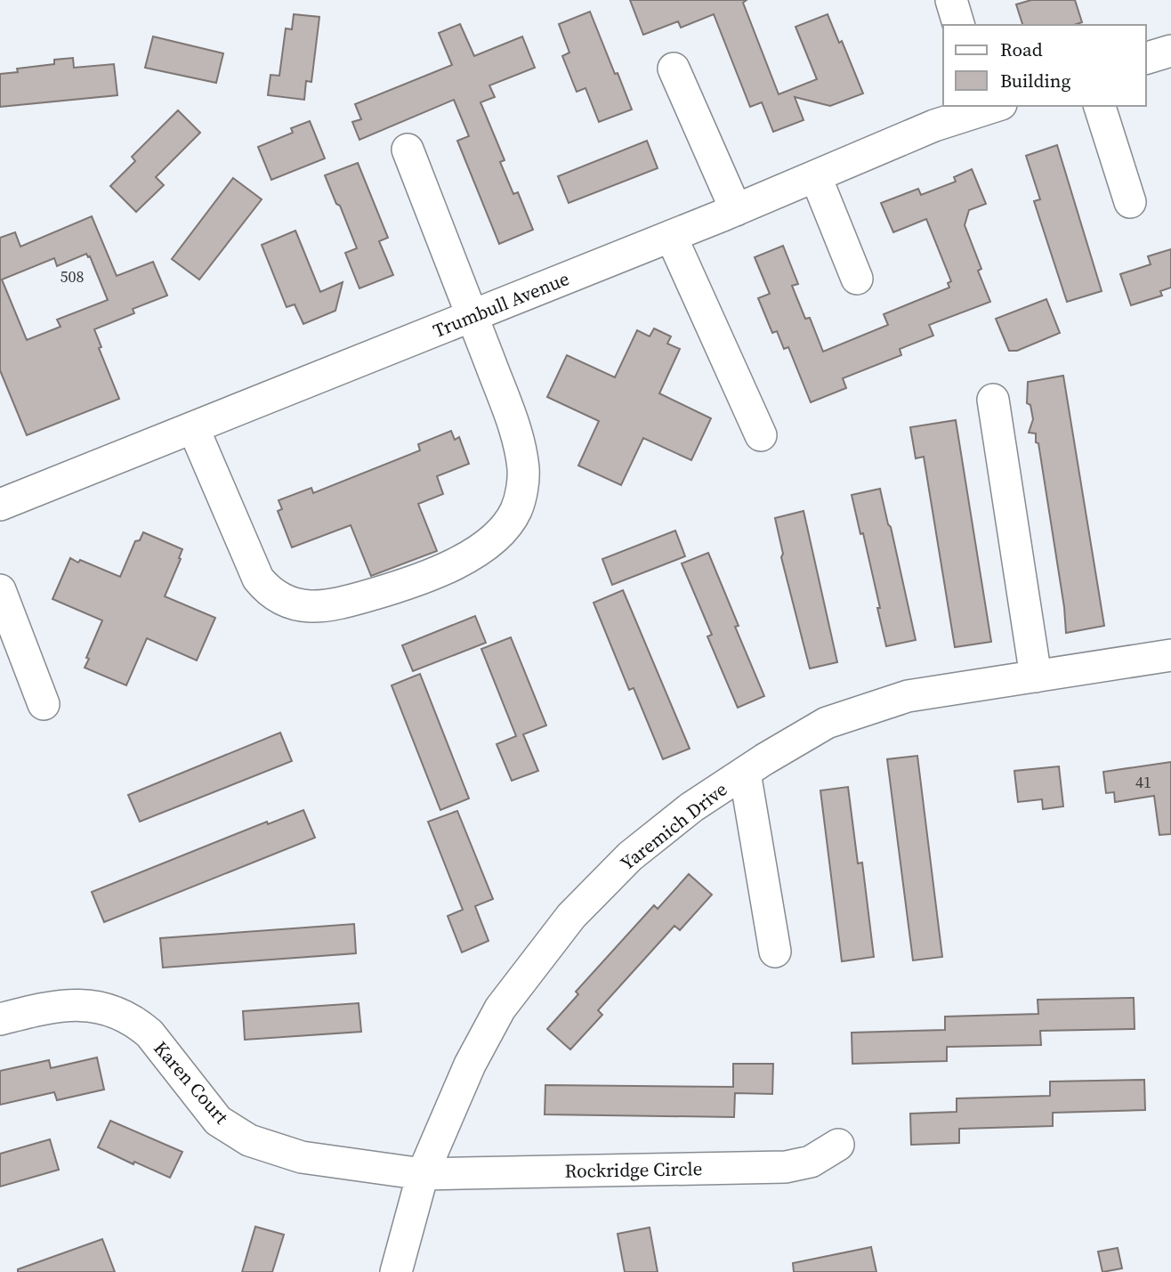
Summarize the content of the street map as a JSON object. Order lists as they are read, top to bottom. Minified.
{"streets":{"street":["Trumbull Avenue","Yaremich Drive","Karen Court","Rockridge Circle"]},"crossings":[["Yaremich Drive","Karen Court"],["Yaremich Drive","Rockridge Circle"],["Karen Court","Rockridge Circle"]],"house_numbers":["508","41"],"legend":["Road","Building"]}
